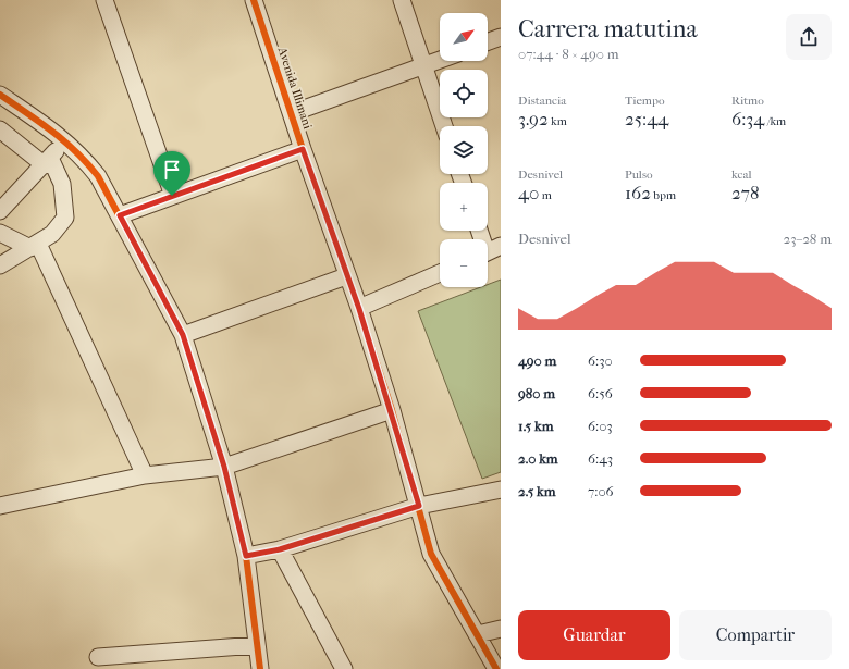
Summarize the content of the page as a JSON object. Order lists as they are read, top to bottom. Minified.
{"streets":{"street":["Avenida Illimani"]},"north":"top right","page":{"heading":["Carrera matutina","07:44 · 8 × 490 m"],"map_buttons":["+","−"],"stats":[["Distancia","3.92 km"],["Tiempo","25:44"],["Ritmo","6:34 /km"],["Desnivel","40 m"],["Pulso","162 bpm"],["kcal","278"]],"chart":["Desnivel","23–28 m"],"list":[{"name":"490 m","note":"6:30"},{"name":"980 m","note":"6:56"},{"name":"1.5 km","note":"6:03"},{"name":"2.0 km","note":"6:43"},{"name":"2.5 km","note":"7:06"}],"buttons":["Guardar","Compartir"]}}
